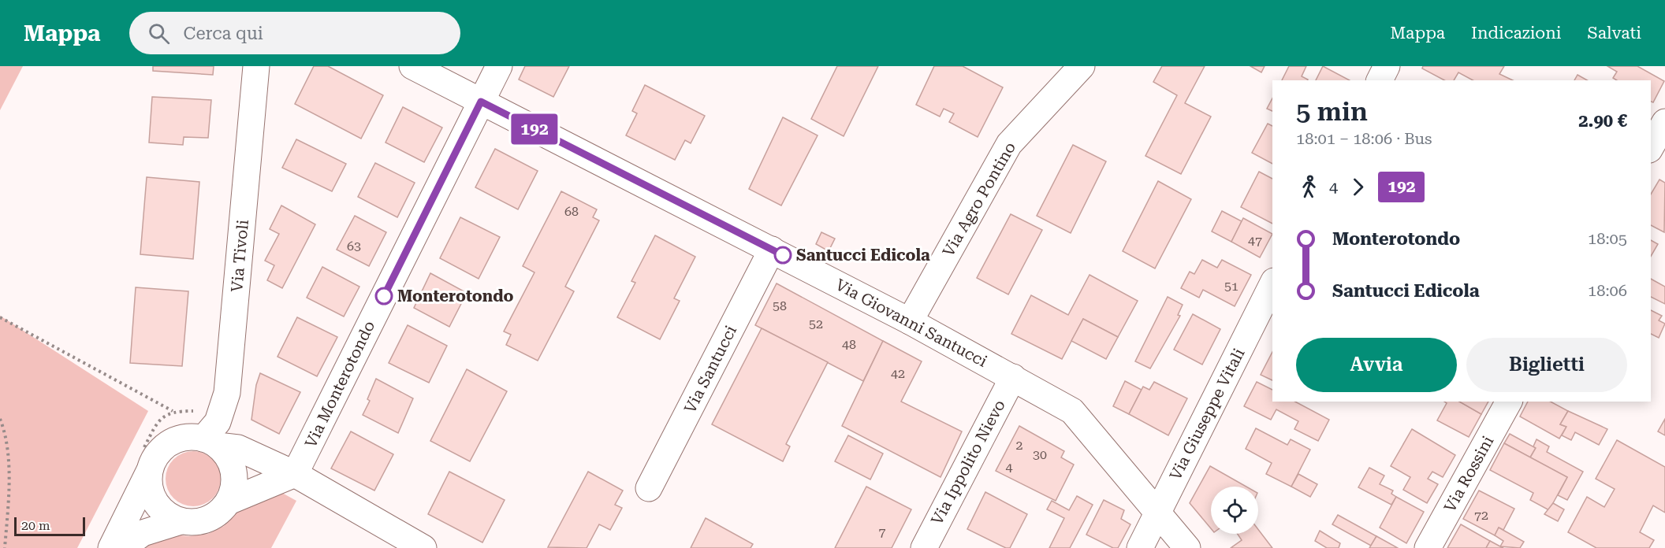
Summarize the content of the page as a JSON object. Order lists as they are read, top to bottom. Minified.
{"streets":{"street":["Via Agro Pontino","Via Tivoli","Via Giovanni Santucci","Via Santucci","Via Monterotondo","Via Giuseppe Vitali","Via Ippolito Nievo","Via Rossini"]},"crossings":[["Via Agro Pontino","Via Giovanni Santucci"],["Via Giovanni Santucci","Via Santucci"],["Via Giovanni Santucci","Via Monterotondo"],["Via Giovanni Santucci","Via Giuseppe Vitali"],["Via Giovanni Santucci","Via Ippolito Nievo"]],"places":["Santucci Edicola","Monterotondo"],"lines":["bus line 192"],"house_numbers":["68","47","63","51","58","52","48","42","2","30","4","72","7"],"scale_bar":"20 m","page":{"header":"Mappa","search":"Cerca qui","nav":["Mappa","Indicazioni","Salvati"],"on_map":"192","heading":["5 min","18:01 – 18:06 · Bus","2.90 €"],"legs":["4","192"],"list":[{"name":"Monterotondo","value":"18:05"},{"name":"Santucci Edicola","value":"18:06"}],"buttons":["Avvia","Biglietti"],"scale":"20 m"}}
